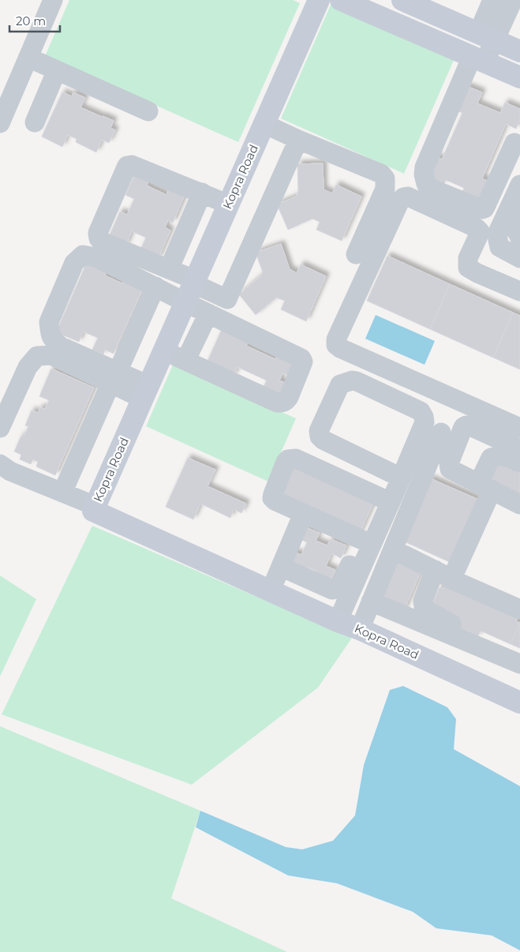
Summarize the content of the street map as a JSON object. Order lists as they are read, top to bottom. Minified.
{"streets":{"street":["Kopra Road"]},"scale_bar":"20 m"}
